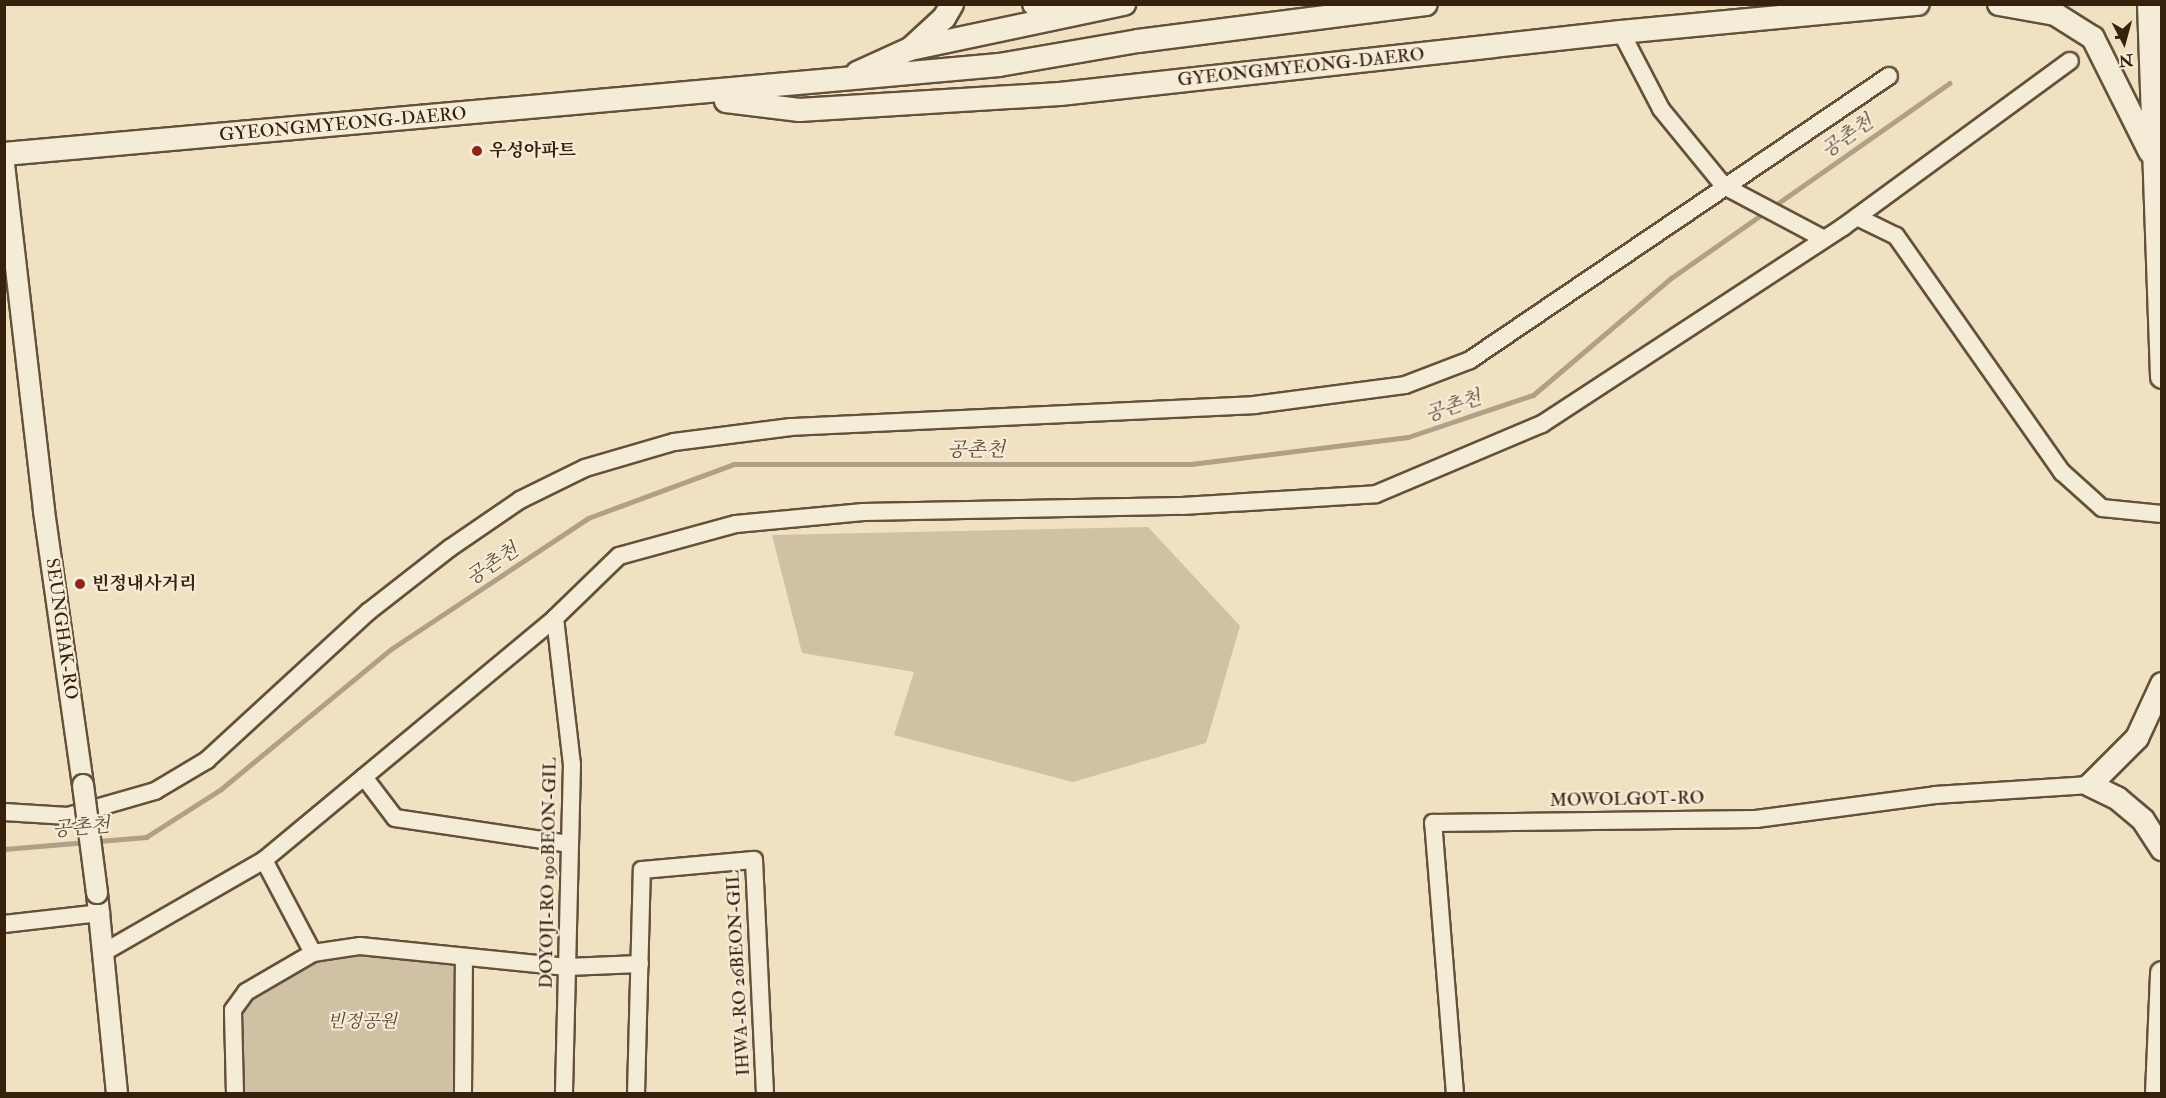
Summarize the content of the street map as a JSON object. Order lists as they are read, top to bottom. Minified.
{"streets":{"main road":["GYEONGMYEONG-DAERO"],"street":["SEUNGHAK-RO","MOWOLGOT-RO","DOYOJI-RO 190BEON-GIL","IHWA-RO 26BEON-GIL"]},"water":["공촌천"],"parks":["빈정공원"],"places":["우성아파트","빈정내사거리"],"north":"bottom"}
